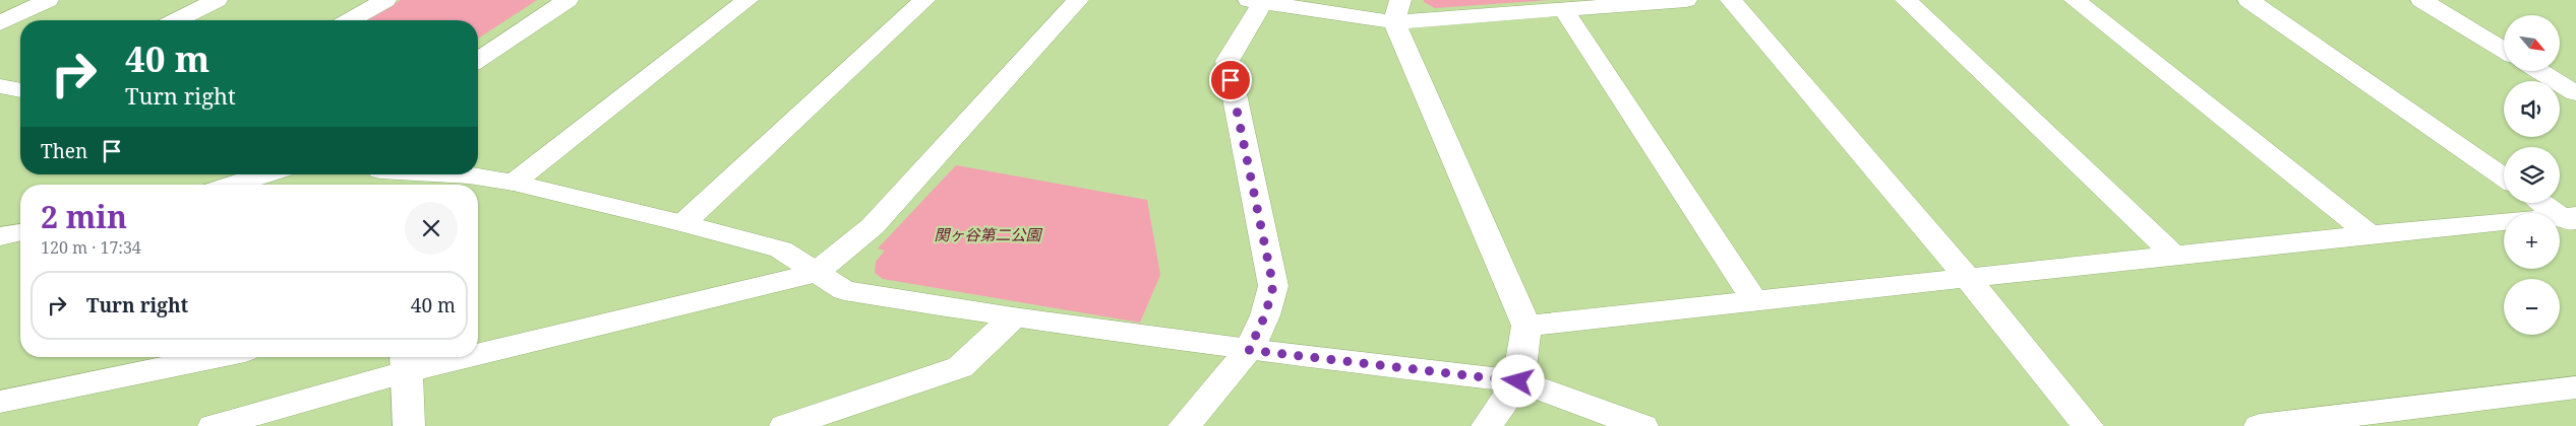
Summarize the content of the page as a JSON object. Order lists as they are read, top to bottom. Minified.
{"parks":["関ヶ谷第二公園"],"north":"bottom right","page":{"map_buttons":["+","−"],"turn":["40 m","Turn right"],"then":"Then","heading":["2 min","120 m · 17:34"],"list":[{"name":"Turn right","value":"40 m"}]}}
